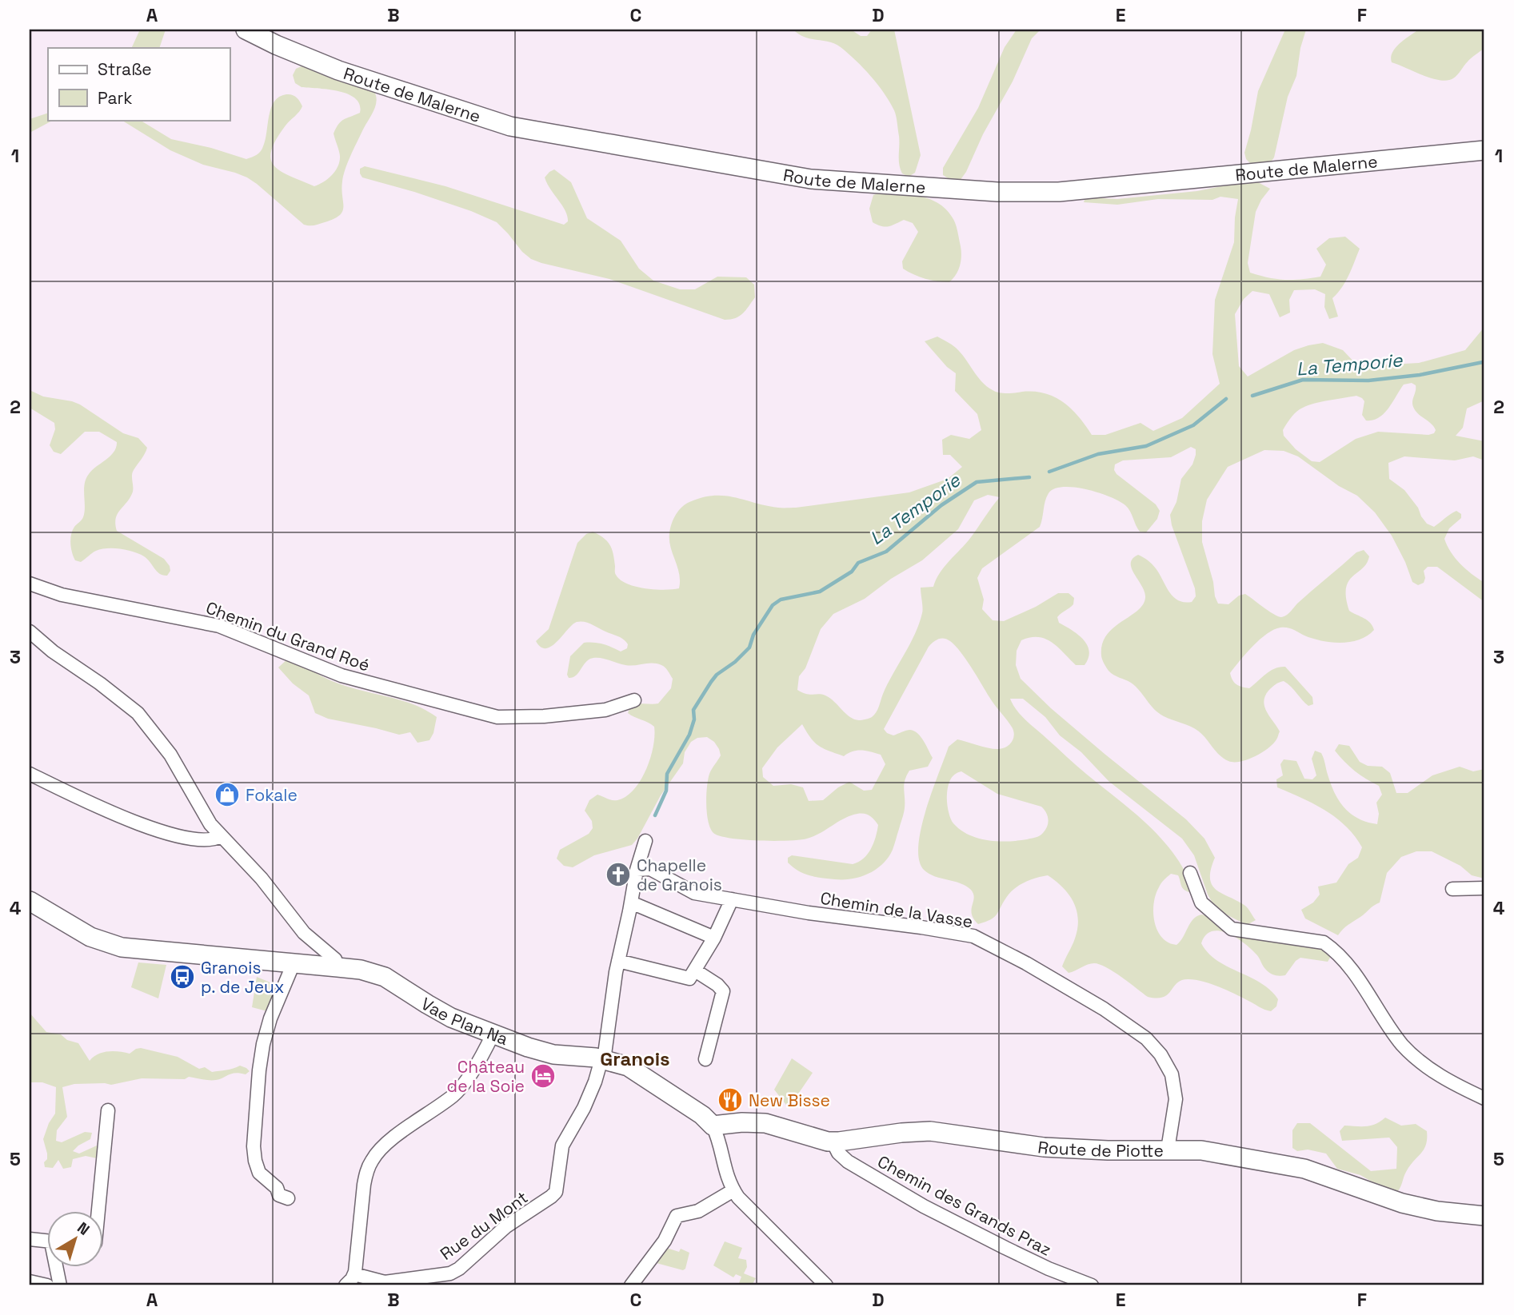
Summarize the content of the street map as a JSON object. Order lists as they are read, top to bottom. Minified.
{"streets":{"street":["Route de Malerne","Chemin du Grand Roé","Chemin de la Vasse","Vae Plan Na","Route de Piotte","Chemin des Grands Praz","Rue du Mont"]},"crossings":[["Chemin de la Vasse","Route de Piotte"],["Chemin de la Vasse","Rue du Mont"],["Vae Plan Na","Route de Piotte"],["Vae Plan Na","Rue du Mont"],["Route de Piotte","Chemin des Grands Praz"]],"districts":["Granois"],"water":["La Temporie"],"places":{"shop":["Fokale"],"church":["Chapelle de Granois"],"bus stop":["Granois p. de Jeux"],"hotel":["Château de la Soie"],"restaurant":["New Bisse"]},"legend":["Straße","Park"],"north":"top right","grid":{"columns":["A","B","C","D","E","F"],"rows":["1","2","3","4","5"]}}
